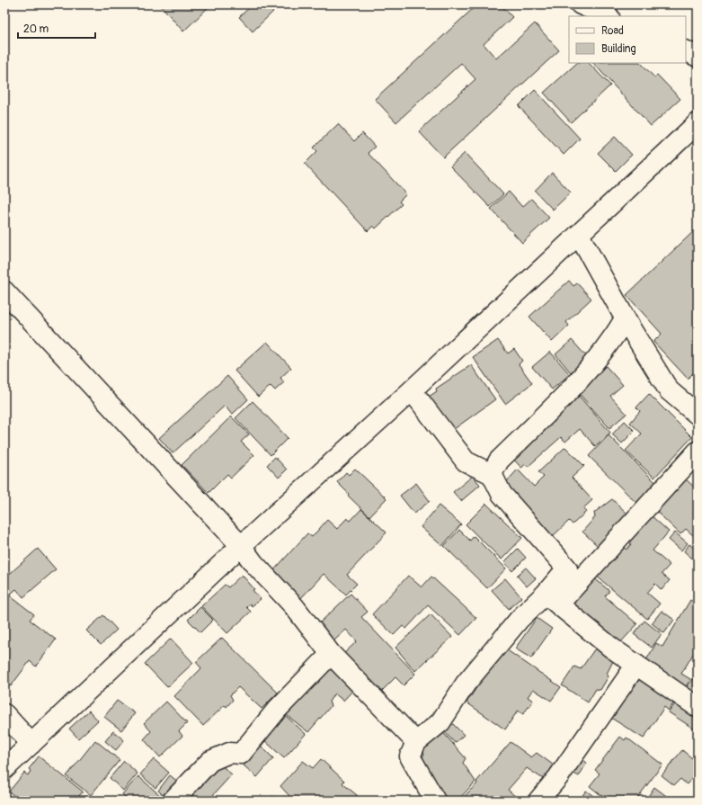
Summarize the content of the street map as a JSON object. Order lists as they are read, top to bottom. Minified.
{"legend":["Road","Building"],"scale_bar":"20 m"}
